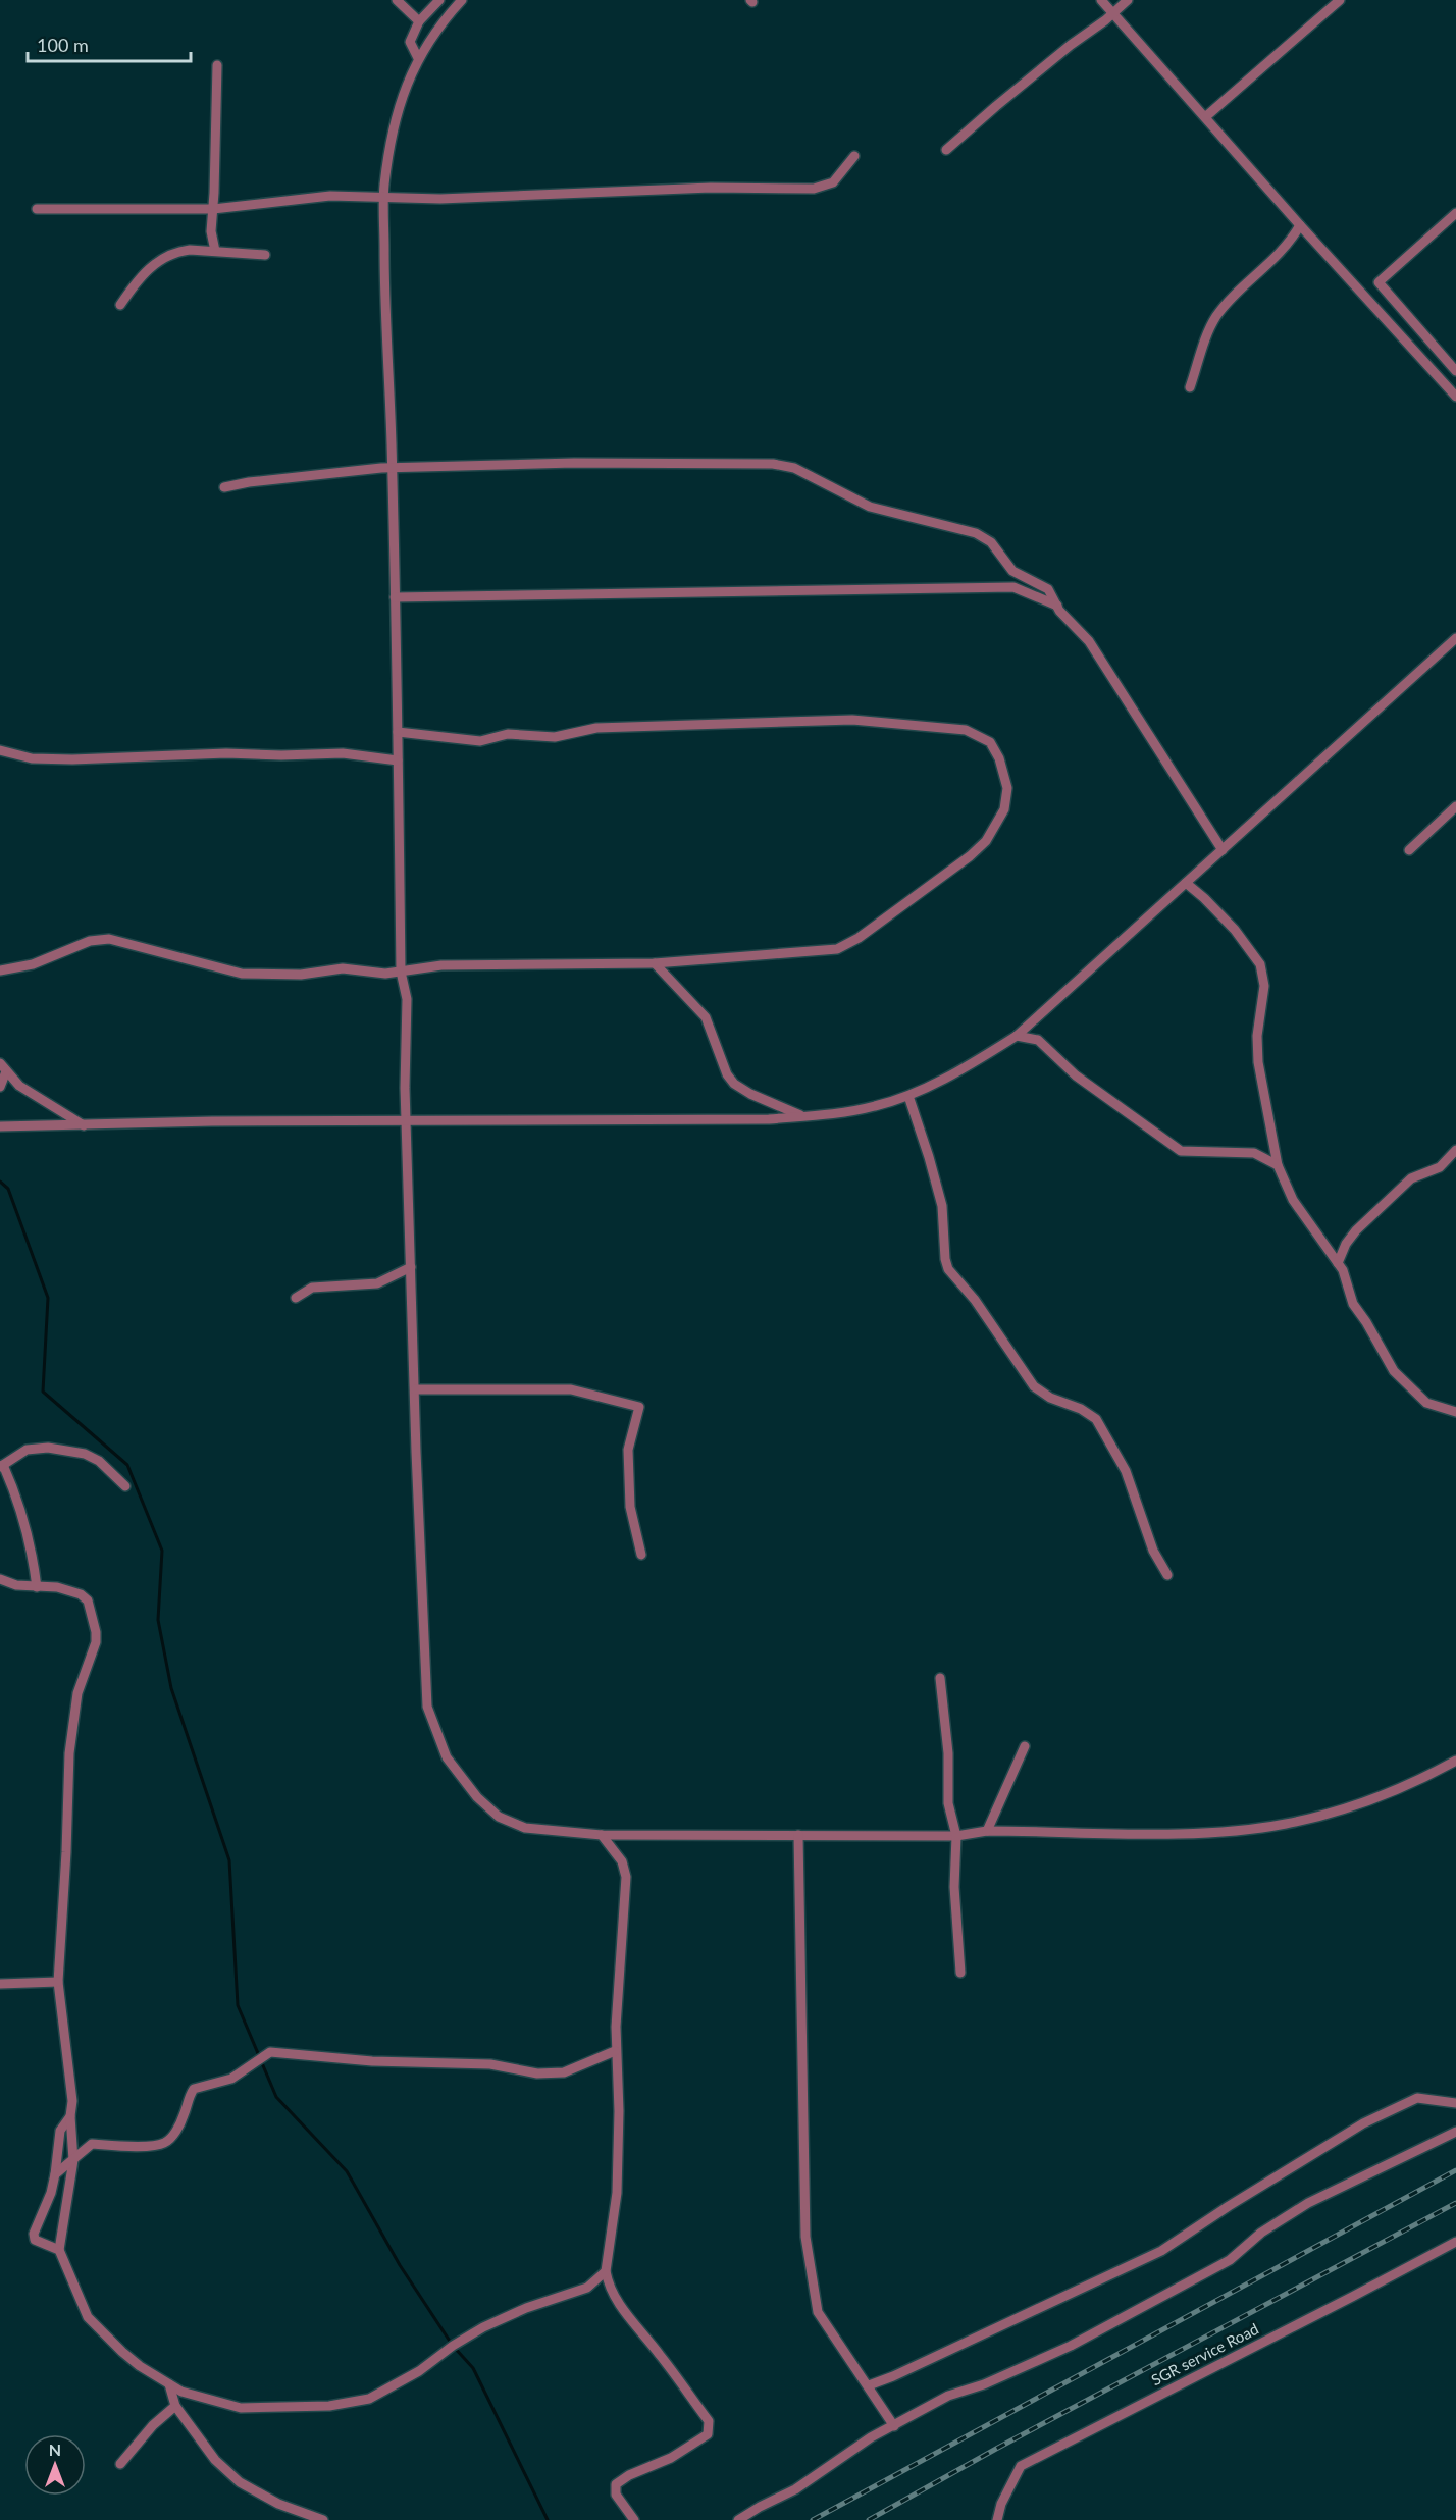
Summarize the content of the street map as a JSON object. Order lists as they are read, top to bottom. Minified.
{"streets":{"street":["SGR service Road"]},"scale_bar":"100 m","north":"top"}
